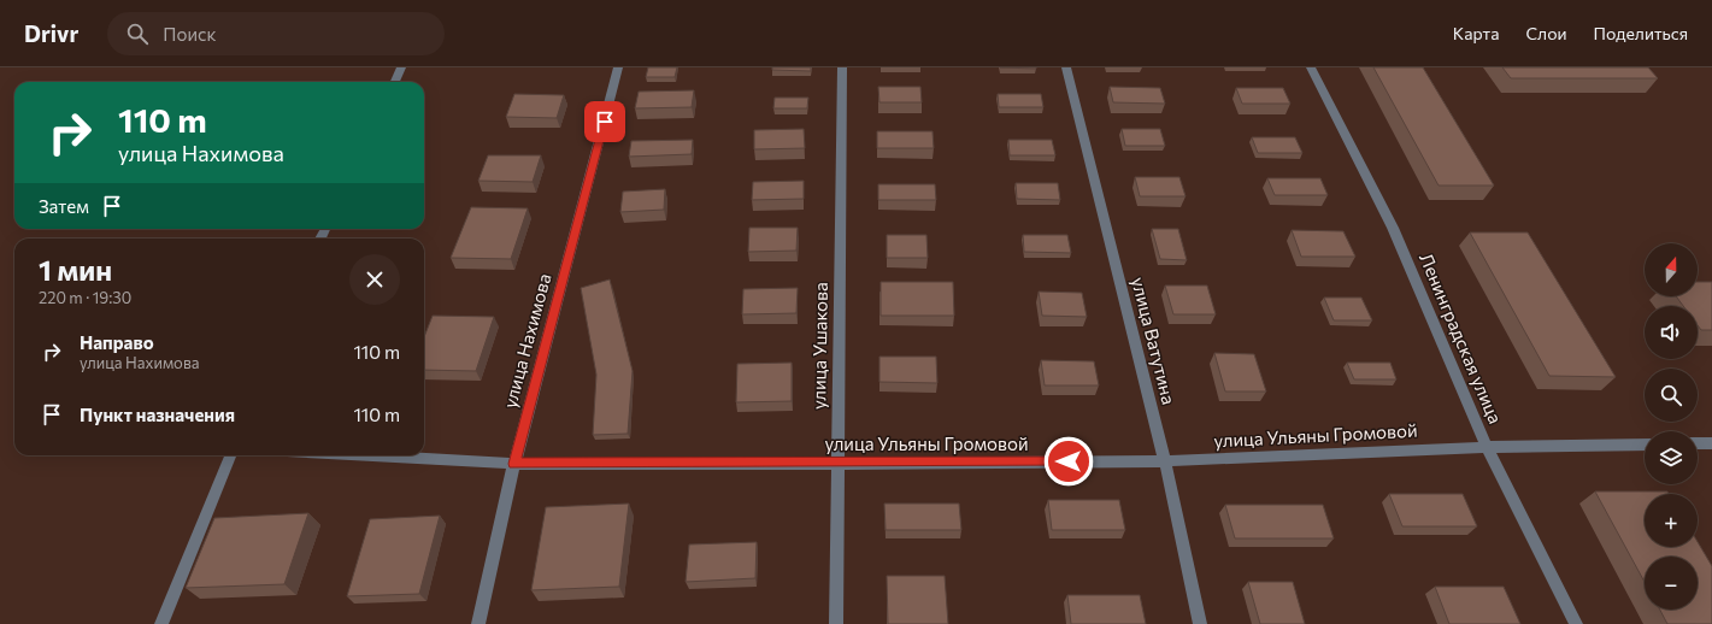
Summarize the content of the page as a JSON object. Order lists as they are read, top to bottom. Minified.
{"streets":{"street":["Ленинградская улица","улица Нахимова","улица Ватутина","улица Ушакова","улица Ульяны Громовой"]},"crossings":[["Ленинградская улица","улица Ульяны Громовой"],["улица Нахимова","улица Ульяны Громовой"],["улица Ватутина","улица Ульяны Громовой"],["улица Ушакова","улица Ульяны Громовой"]],"north":"top","page":{"header":"Drivr","search":"Поиск","nav":["Карта","Слои","Поделиться"],"turn":["110 m","улица Нахимова"],"then":"Затем","heading":["1 мин","220 m · 19:30"],"map_buttons":["+","−"],"list":[{"name":"Направо","note":"улица Нахимова","value":"110 m"},{"name":"Пункт назначения","value":"110 m"}]}}
